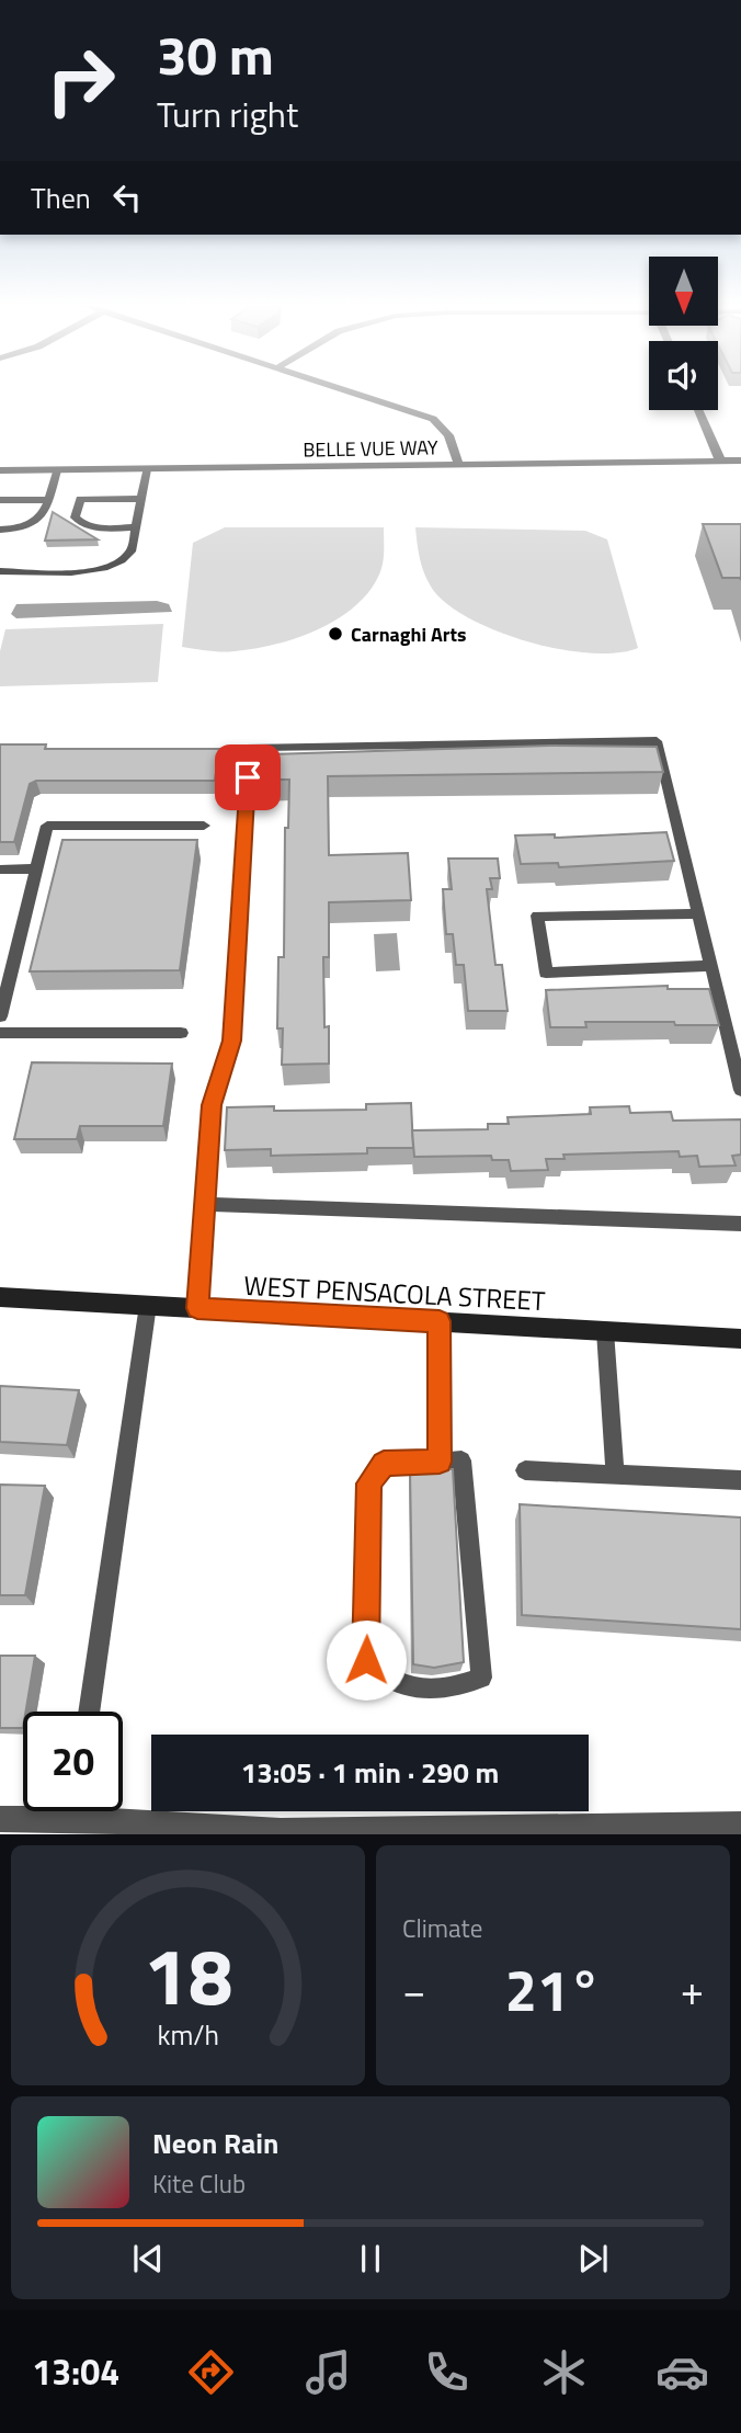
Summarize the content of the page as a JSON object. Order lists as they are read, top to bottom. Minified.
{"streets":{"main road":["WEST PENSACOLA STREET"],"street":["BELLE VUE WAY"]},"places":["Carnaghi Arts"],"north":"bottom","page":{"turn":["30 m","Turn right"],"then":"Then","limit":"20","trip":"13:05 · 1 min · 290 m","tile":"Climate","heat":["−","21°","+"],"song":["Neon Rain","Kite Club"],"tabs":"13:04","gauge":["18","km/h"]}}
